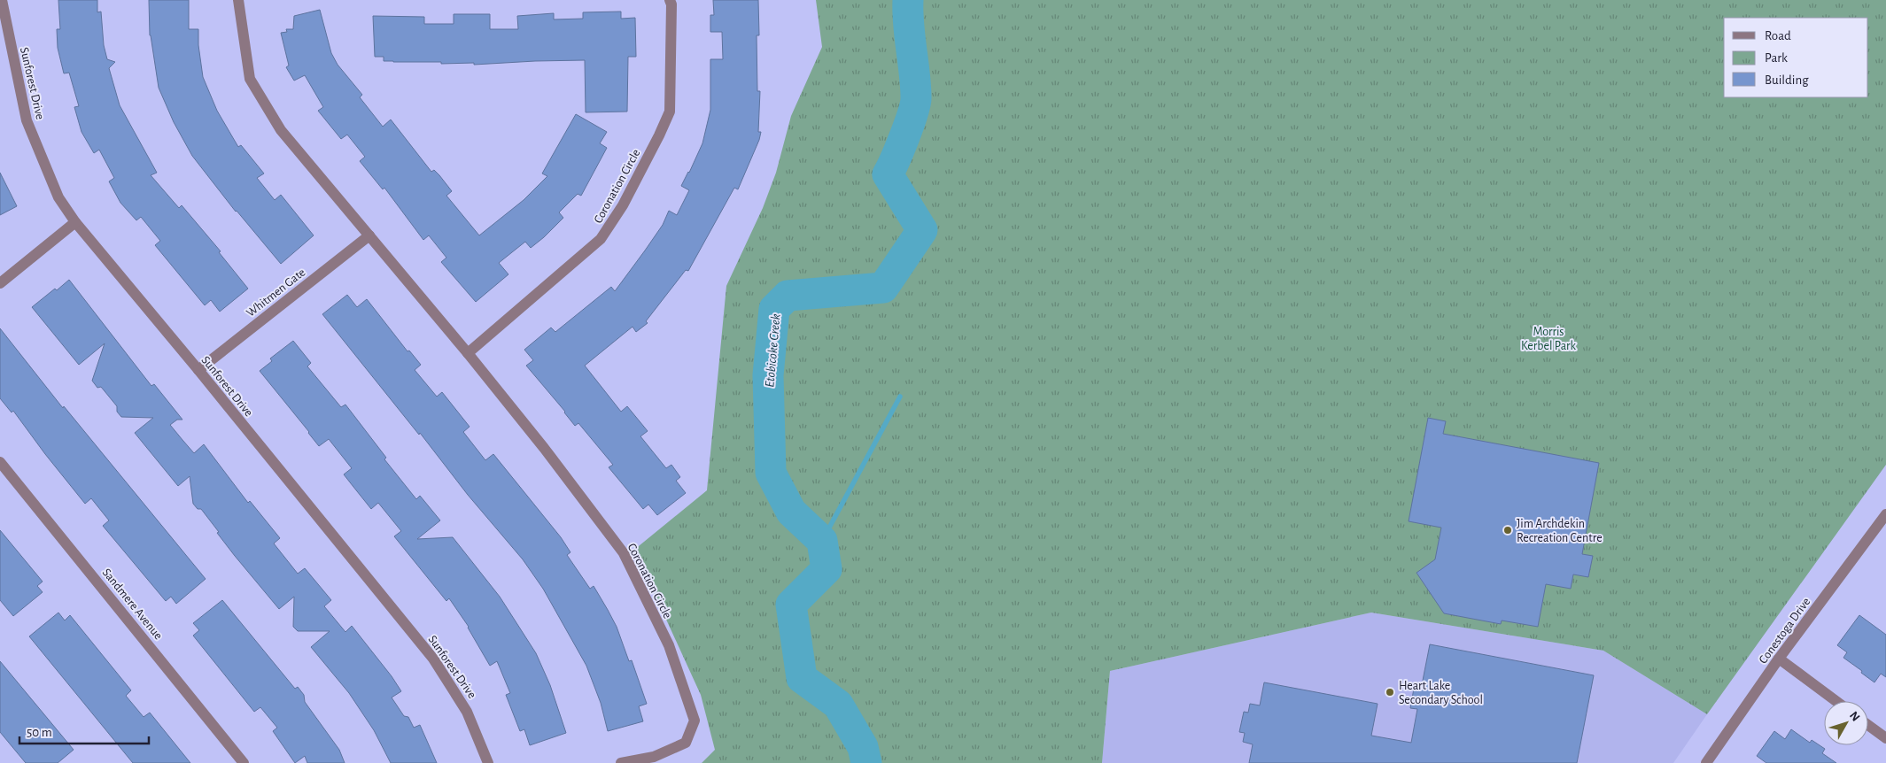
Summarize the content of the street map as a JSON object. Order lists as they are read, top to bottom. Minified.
{"streets":{"street":["Sunforest Drive","Coronation Circle","Whitmen Gate","Sandmere Avenue","Conestoga Drive"]},"crossings":[["Sunforest Drive","Whitmen Gate"],["Coronation Circle","Whitmen Gate"]],"water":["Etobicoke Creek"],"parks":["Morris Kerbel Park"],"places":["Jim Archdekin Recreation Centre","Heart Lake Secondary School"],"legend":["Road","Park","Building"],"scale_bar":"50 m","north":"top right"}
